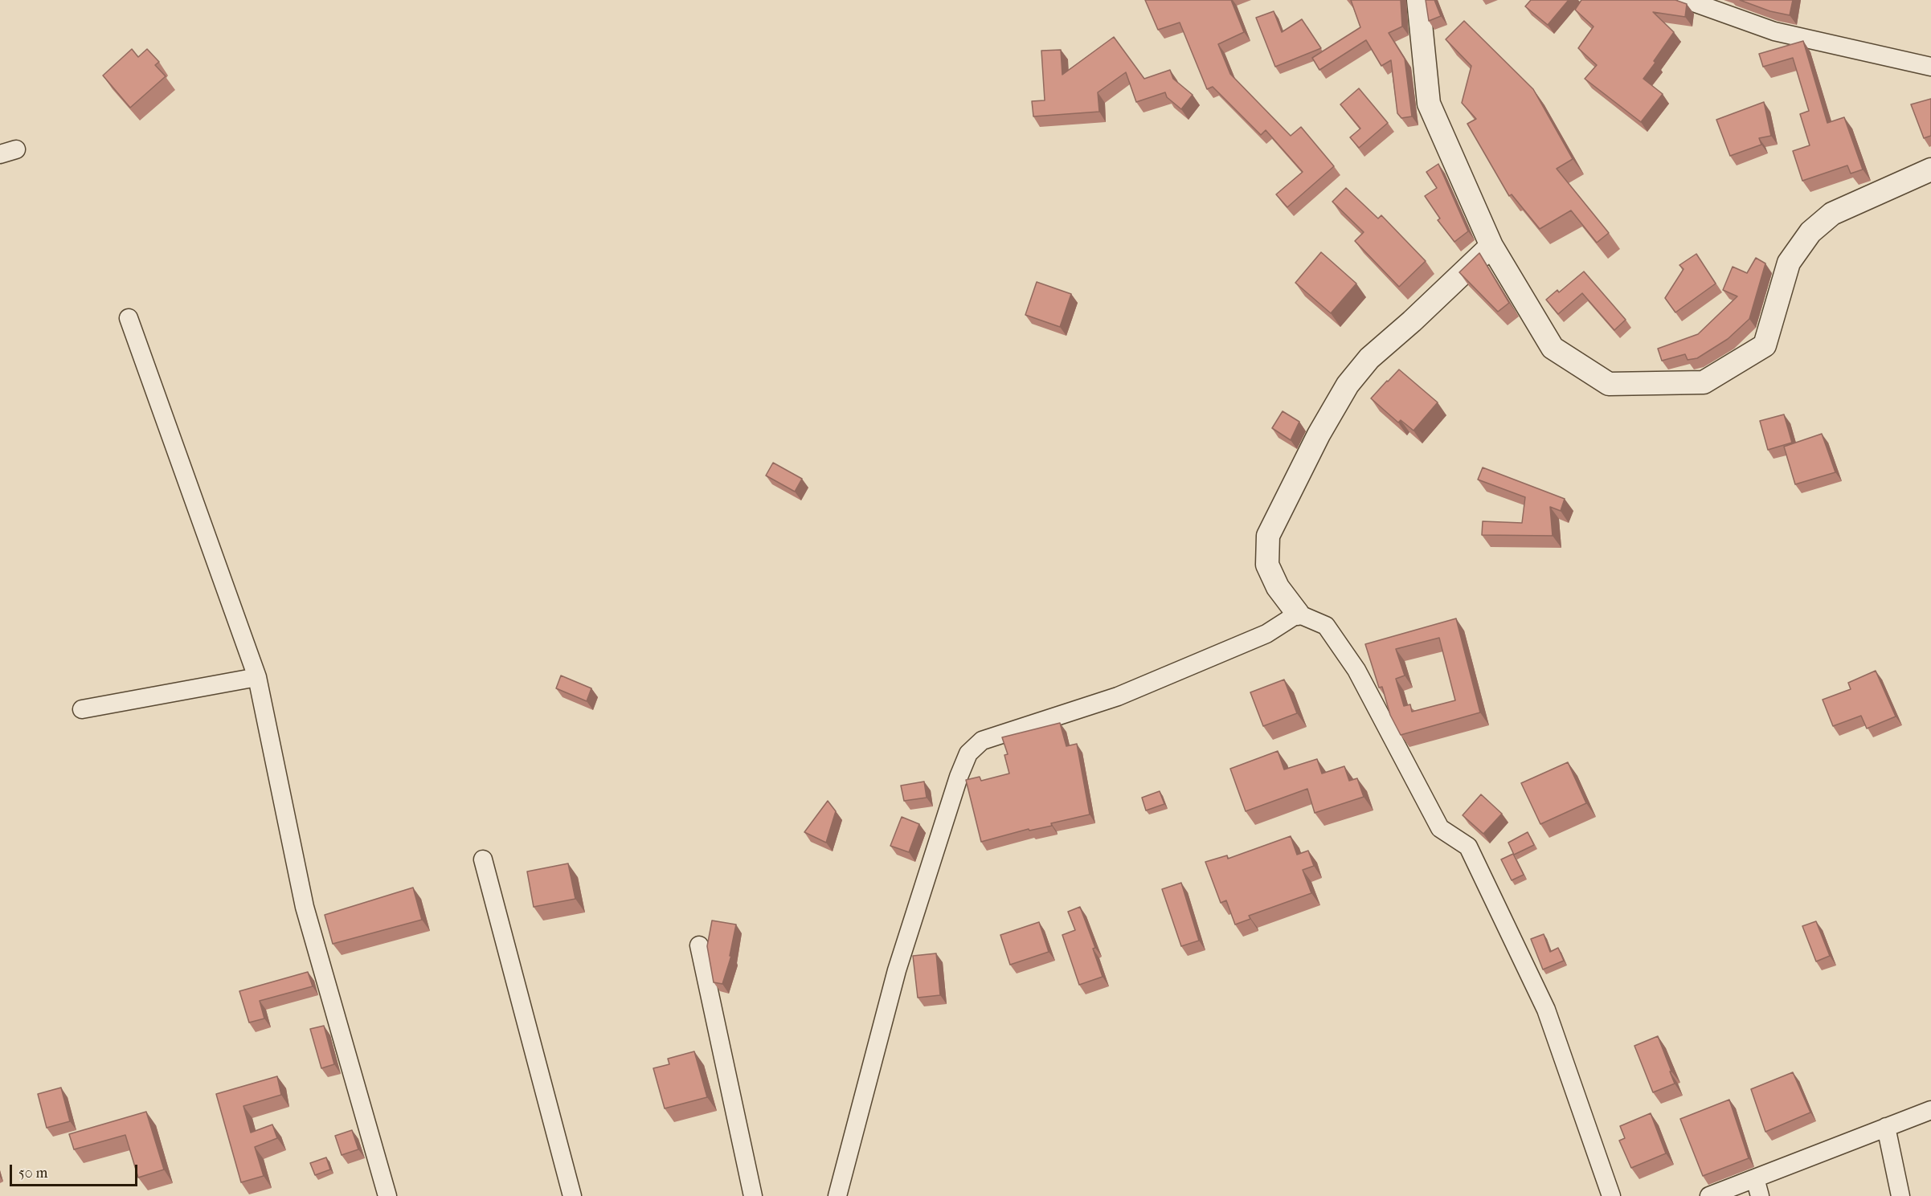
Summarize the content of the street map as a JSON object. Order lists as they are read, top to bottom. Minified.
{"scale_bar":"50 m"}
